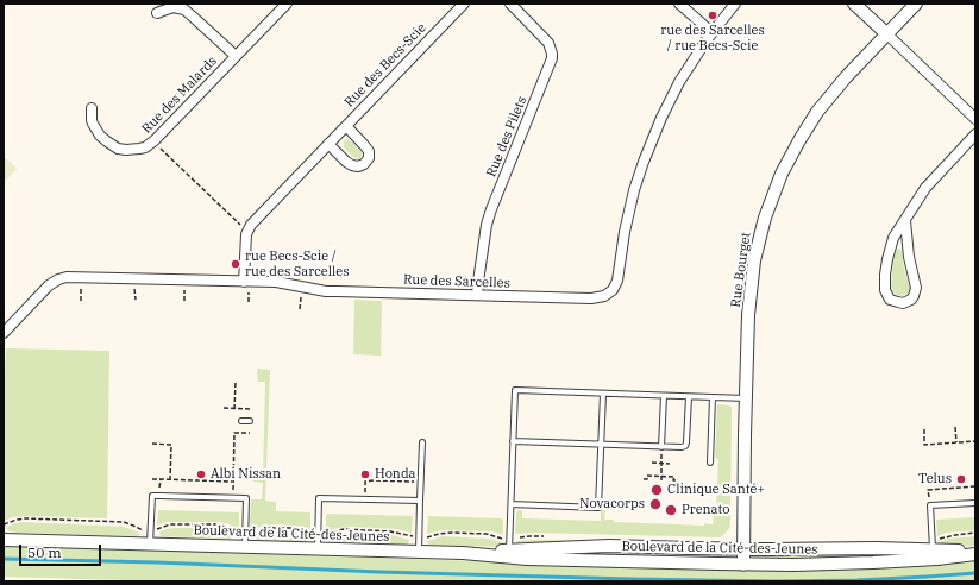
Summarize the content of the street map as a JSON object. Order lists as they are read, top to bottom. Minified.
{"streets":{"street":["Rue des Becs-Scie","Rue des Malards","Rue des Pilets","Rue Bourget","Rue des Sarcelles","Boulevard de la Cité-des-Jeunes"]},"crossings":[["Rue des Becs-Scie","Rue des Sarcelles"],["Rue des Pilets","Rue des Sarcelles"],["Rue Bourget","Boulevard de la Cité-des-Jeunes"]],"places":["rue des Sarcelles / rue Becs-Scie","rue Becs-Scie / rue des Sarcelles","Albi Nissan","Honda","Telus","Clinique Santé+","Novacorps","Prenato"],"scale_bar":"50 m"}
